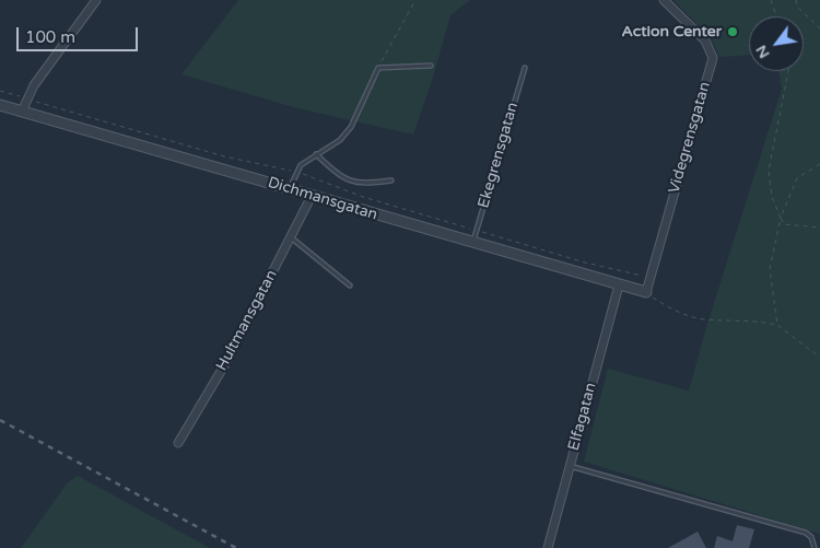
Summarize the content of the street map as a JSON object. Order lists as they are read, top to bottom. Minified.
{"streets":{"street":["Videgrensgatan","Dichmansgatan","Hultmansgatan","Elfagatan"],"lane":["Ekegrensgatan"]},"crossings":[["Videgrensgatan","Dichmansgatan"],["Ekegrensgatan","Dichmansgatan"],["Dichmansgatan","Hultmansgatan"],["Dichmansgatan","Elfagatan"]],"places":["Action Center"],"scale_bar":"100 m","north":"bottom left"}
